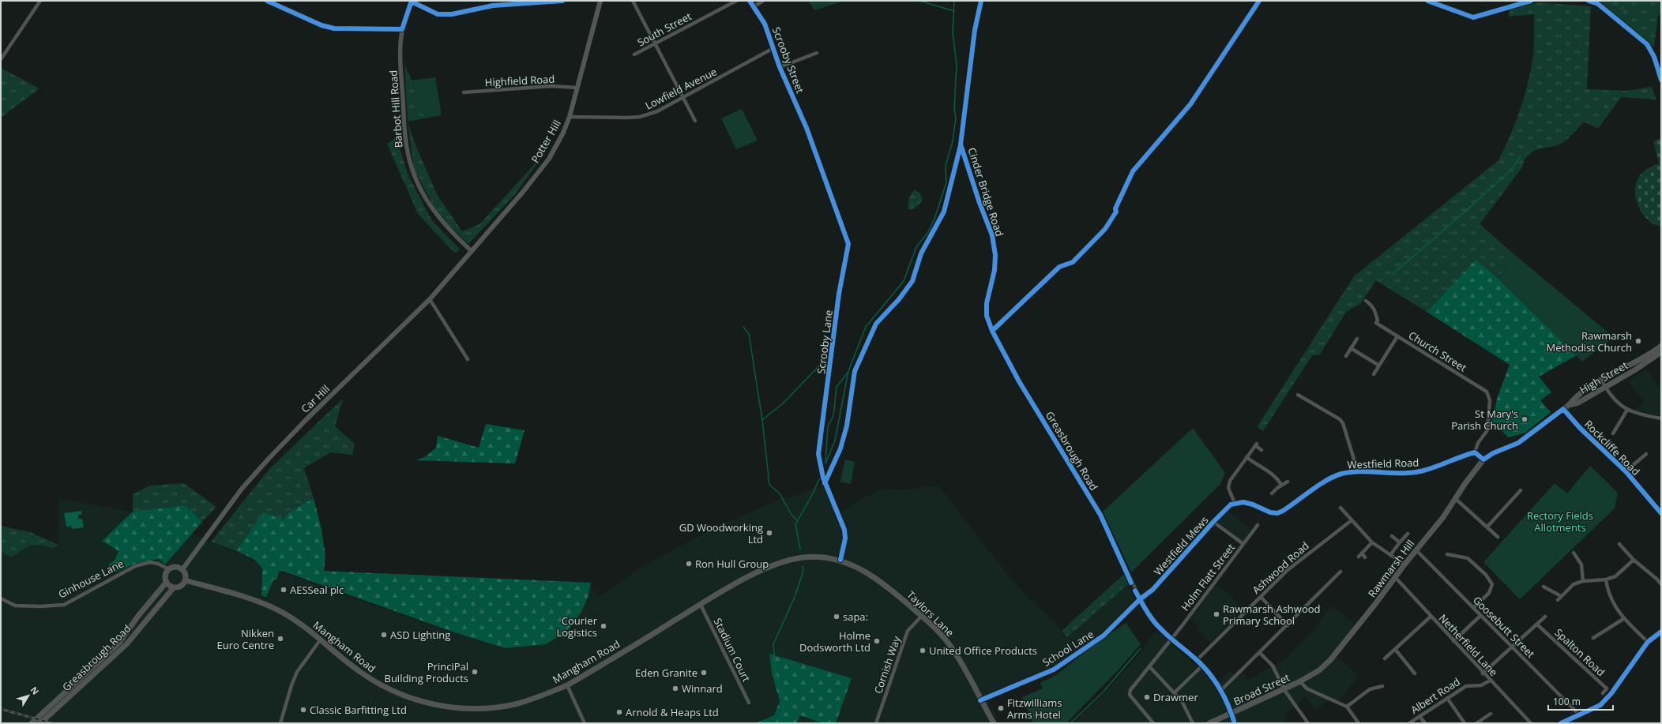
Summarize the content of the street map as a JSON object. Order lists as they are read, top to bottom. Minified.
{"streets":{"main road":["Potter Hill","High Street","Car Hill","Greasbrough Road","Rawmarsh Hill","Taylors Lane","Mangham Road","Broad Street"],"street":["South Street","Scrooby Street","Highfield Road","Lowfield Avenue","Barbot Hill Road","Cinder Bridge Road","Scrooby Lane","Church Street","Rockcliffe Road","Westfield Road","Westfield Mews","Ashwood Road","Holm Flatt Street","Ginhouse Lane","Goosebutt Street","Netherfield Lane","School Lane","Stadium Court","Spalton Road","Cornish Way","Albert Road"]},"crossings":[["Scrooby Street","Lowfield Avenue"],["Scrooby Street","Scrooby Lane"],["Highfield Road","Potter Hill"],["Lowfield Avenue","Potter Hill"],["Barbot Hill Road","Potter Hill"],["Barbot Hill Road","Car Hill"],["Potter Hill","Car Hill"],["Cinder Bridge Road","Greasbrough Road"],["Scrooby Lane","Mangham Road"],["Church Street","Westfield Road"],["High Street","Rockcliffe Road"],["High Street","Rawmarsh Hill"],["Car Hill","Greasbrough Road"],["Car Hill","Ginhouse Lane"],["Car Hill","Mangham Road"],["Greasbrough Road","Westfield Mews"],["Greasbrough Road","Ashwood Road"],["Greasbrough Road","Holm Flatt Street"],["Greasbrough Road","Ginhouse Lane"],["Greasbrough Road","Mangham Road"],["Greasbrough Road","School Lane"],["Greasbrough Road","Broad Street"],["Westfield Road","Westfield Mews"],["Westfield Mews","School Lane"],["Rawmarsh Hill","Goosebutt Street"],["Rawmarsh Hill","Netherfield Lane"],["Rawmarsh Hill","Broad Street"],["Ginhouse Lane","Mangham Road"],["Taylors Lane","Mangham Road"],["Taylors Lane","School Lane"],["Taylors Lane","Cornish Way"],["Netherfield Lane","Albert Road"],["Mangham Road","Stadium Court"]],"parks":["Rectory Fields Allotments"],"places":["Rawmarsh Methodist Church","St Mary's Parish Church","GD Woodworking Ltd","Ron Hull Group","AESSeal plc","Rawmarsh Ashwood Primary School","sapa:","Courier Logistics","ASD Lighting","Nikken Euro Centre","Holme Dodsworth Ltd","United Office Products","PrinciPal Building Products","Eden Granite","Winnard","Drawmer","Fitzwilliams Arms Hotel","Classic Barfitting Ltd","Arnold & Heaps Ltd"],"scale_bar":"100 m","north":"top right"}
